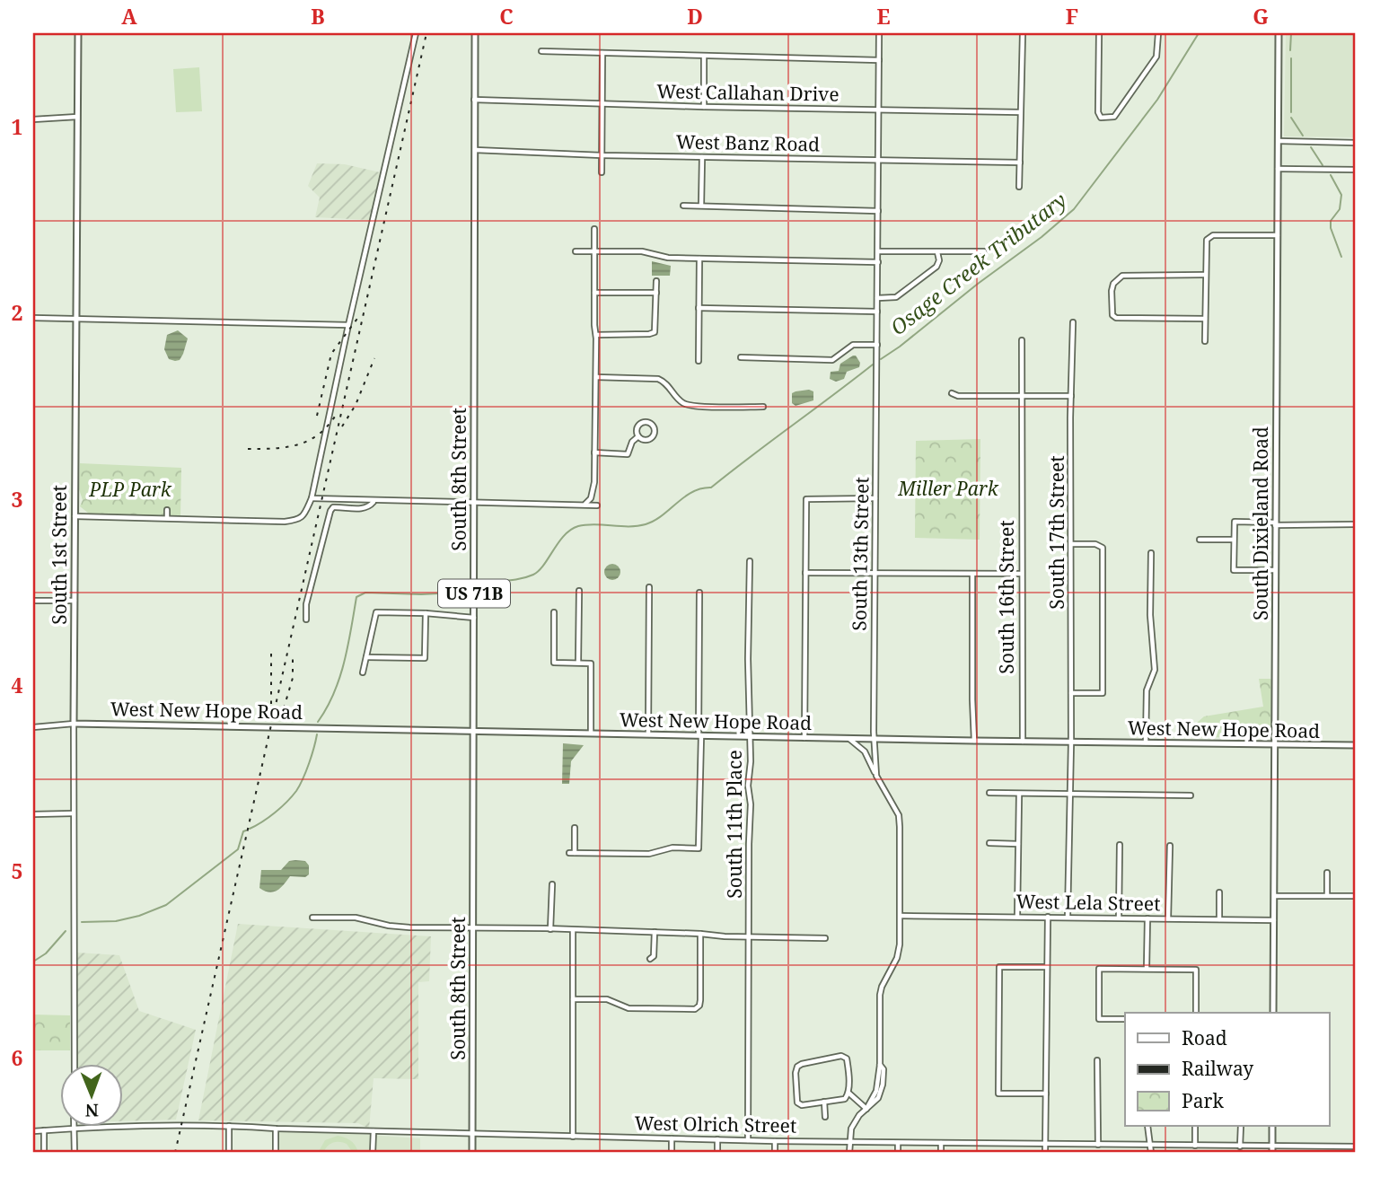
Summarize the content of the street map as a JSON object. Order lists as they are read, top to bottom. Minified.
{"streets":{"main road":["South 8th Street","South Dixieland Road","South 1st Street","US 71B","West New Hope Road"],"street":["West Callahan Drive","West Banz Road","South 17th Street","South 13th Street","South 16th Street","South 11th Place","West Lela Street","West Olrich Street"]},"crossings":[["West Callahan Drive","South 8th Street"],["West Callahan Drive","South 13th Street"],["West Banz Road","South 8th Street"],["West Banz Road","South 13th Street"],["South 8th Street","West New Hope Road"],["South 8th Street","West Olrich Street"],["South Dixieland Road","West New Hope Road"],["South Dixieland Road","West Lela Street"],["South 17th Street","West New Hope Road"],["South 17th Street","West Lela Street"],["South 13th Street","West New Hope Road"],["South 13th Street","West Lela Street"],["South 13th Street","West Olrich Street"],["South 1st Street","West New Hope Road"],["South 16th Street","West New Hope Road"],["West New Hope Road","South 11th Place"],["South 11th Place","West Olrich Street"]],"water":["Osage Creek Tributary"],"parks":["Miller Park","PLP Park"],"legend":["Road","Railway","Park"],"north":"bottom","grid":{"columns":["A","B","C","D","E","F","G"],"rows":["1","2","3","4","5","6"]}}
